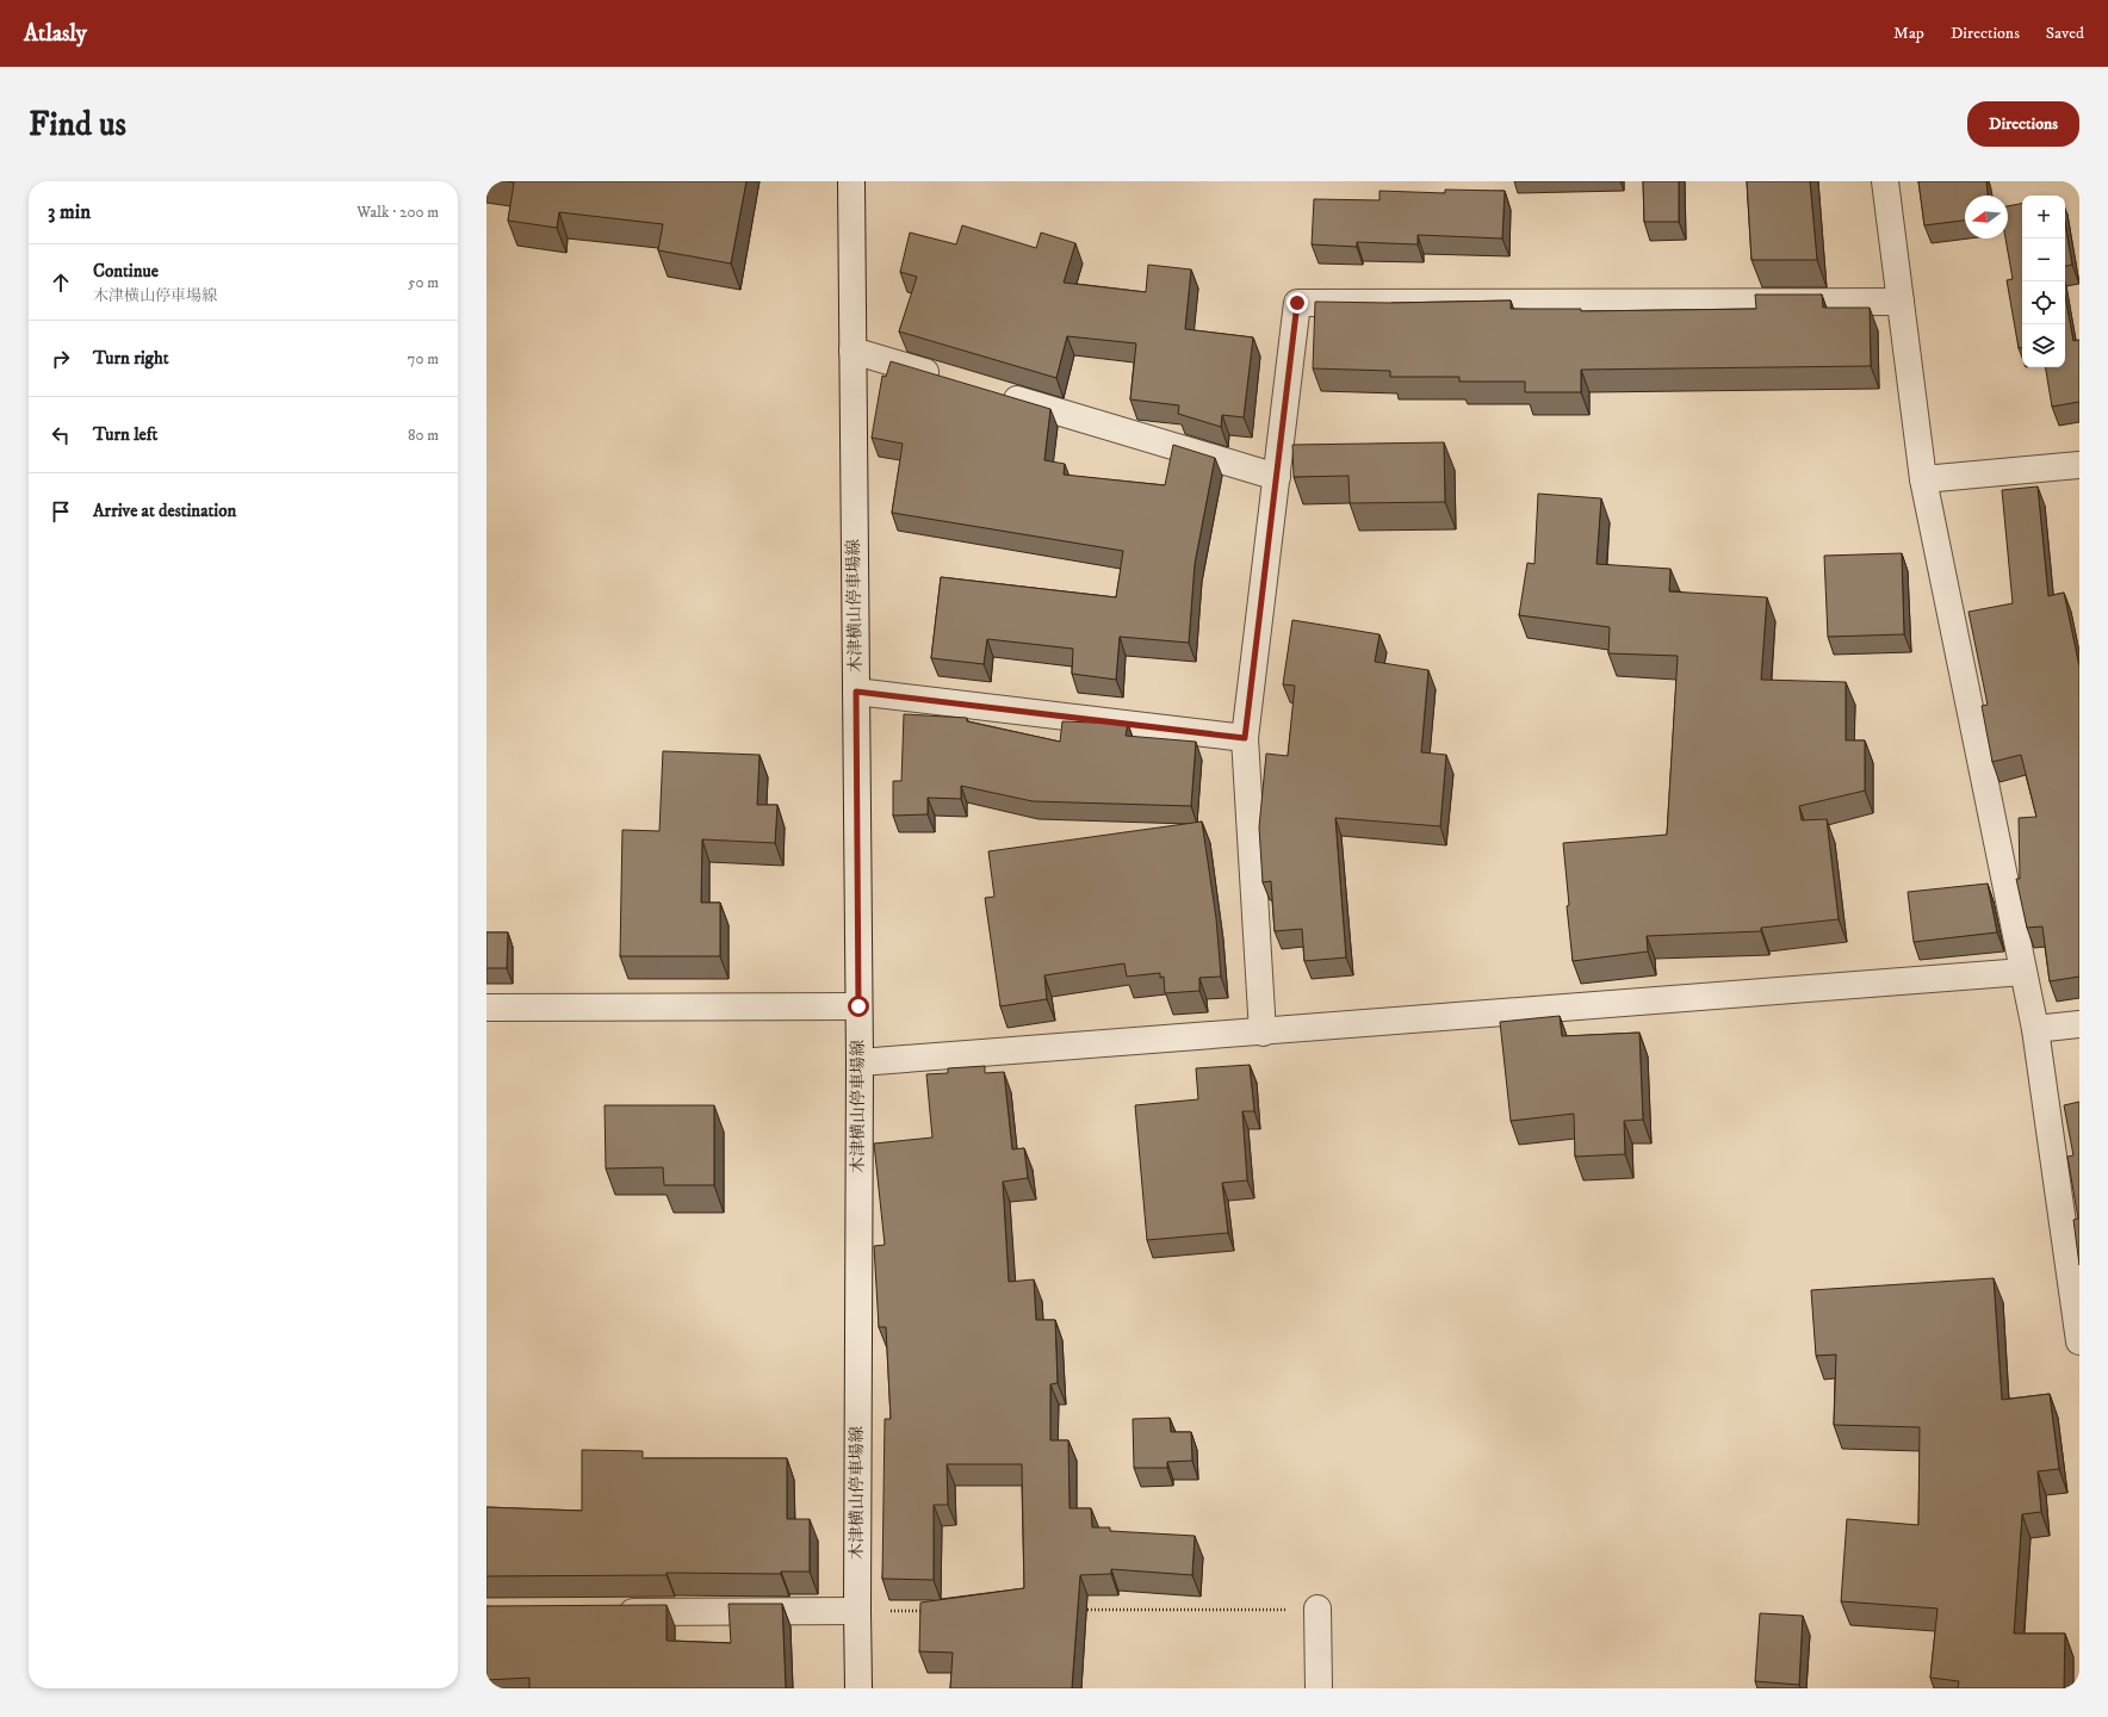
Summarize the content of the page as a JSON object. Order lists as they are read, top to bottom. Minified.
{"streets":{"street":["木津横山停車場線"]},"north":"left","page":{"header":"Atlasly","nav":["Map","Directions","Saved"],"buttons":"Directions","title":"Find us","heading":["3 min","Walk · 200 m"],"map_buttons":["+","−"],"list":[["Continue","木津横山停車場線","50 m"],["Turn right","70 m"],["Turn left","80 m"],"Arrive at destination"]}}
